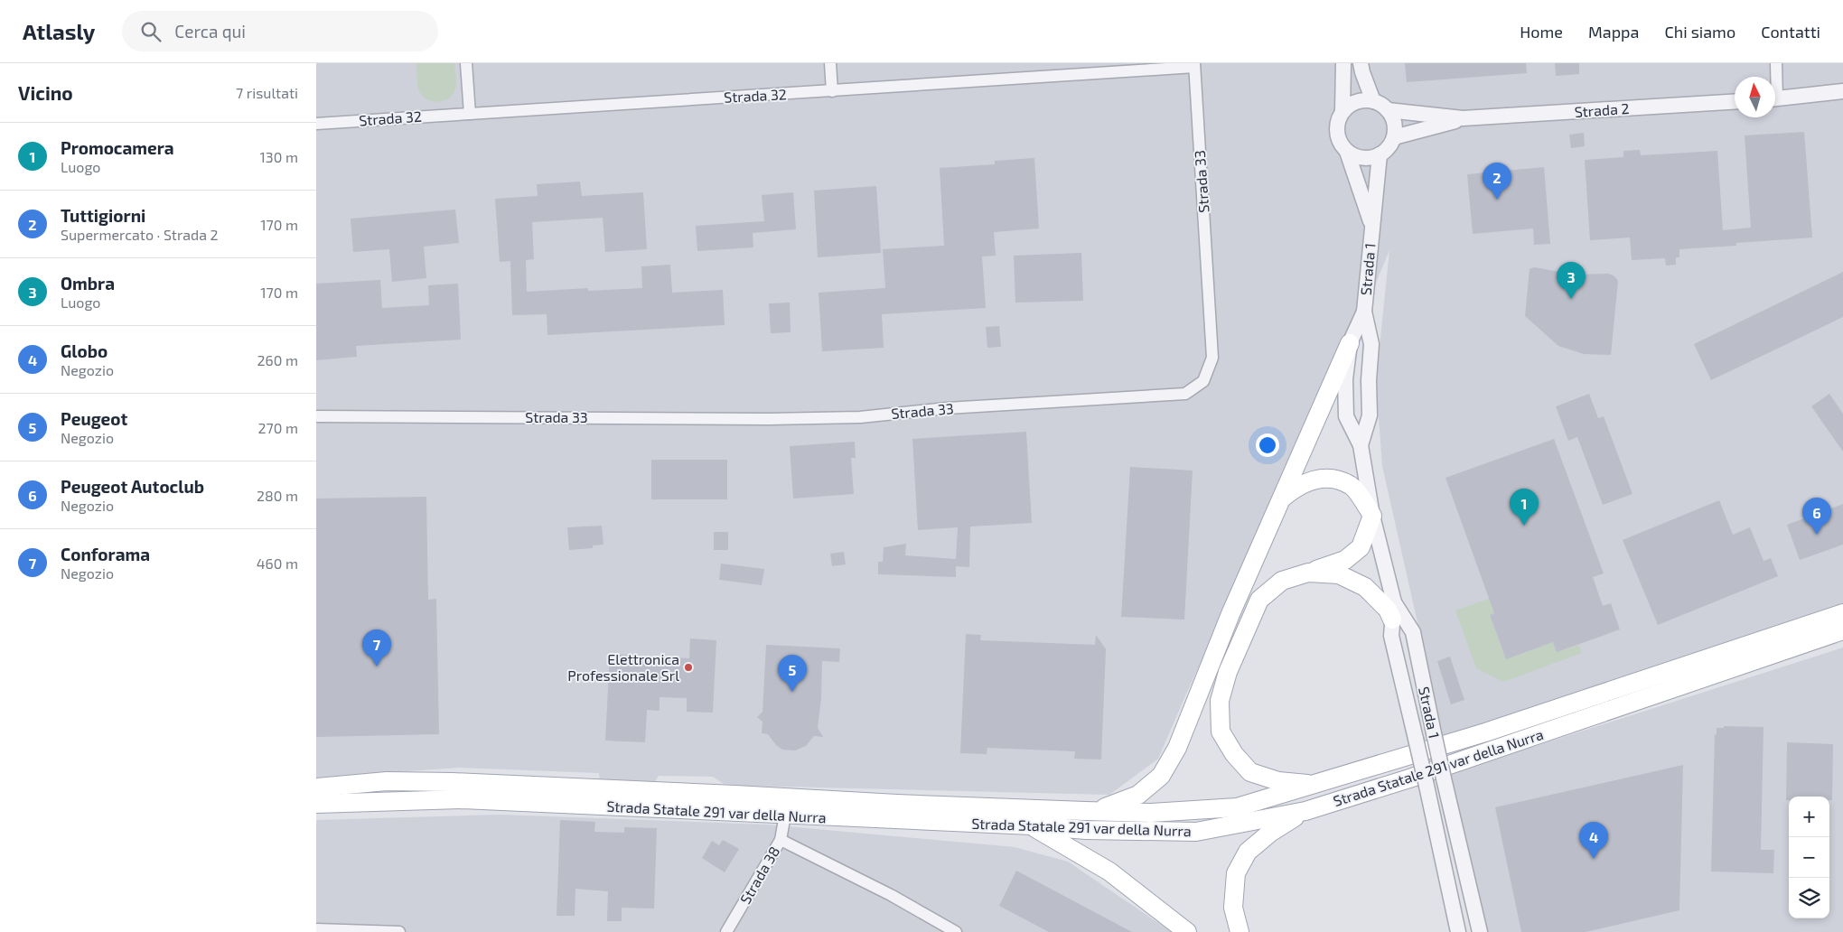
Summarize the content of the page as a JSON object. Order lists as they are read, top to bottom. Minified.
{"streets":{"main road":["Strada Statale 291 var della Nurra"],"street":["Strada 32","Strada 2","Strada 33","Strada 1","Strada 38"]},"crossings":[["Strada 32","Strada 33"],["Strada 2","Strada 1"],["Strada Statale 291 var della Nurra","Strada 38"]],"places":["Elettronica Professionale Srl"],"north":"top","page":{"header":"Atlasly","search":"Cerca qui","nav":["Home","Mappa","Chi siamo","Contatti"],"heading":["Vicino","7 risultati"],"list":[{"mark":"1","name":"Promocamera","note":"Luogo","value":"130 m"},{"mark":"2","name":"Tuttigiorni","note":"Supermercato · Strada 2","value":"170 m"},{"mark":"3","name":"Ombra","note":"Luogo","value":"170 m"},{"mark":"4","name":"Globo","note":"Negozio","value":"260 m"},{"mark":"5","name":"Peugeot","note":"Negozio","value":"270 m"},{"mark":"6","name":"Peugeot Autoclub","note":"Negozio","value":"280 m"},{"mark":"7","name":"Conforama","note":"Negozio","value":"460 m"}],"pins":["2","3","1","6","7","5","4"],"map_buttons":["+","−"]}}
